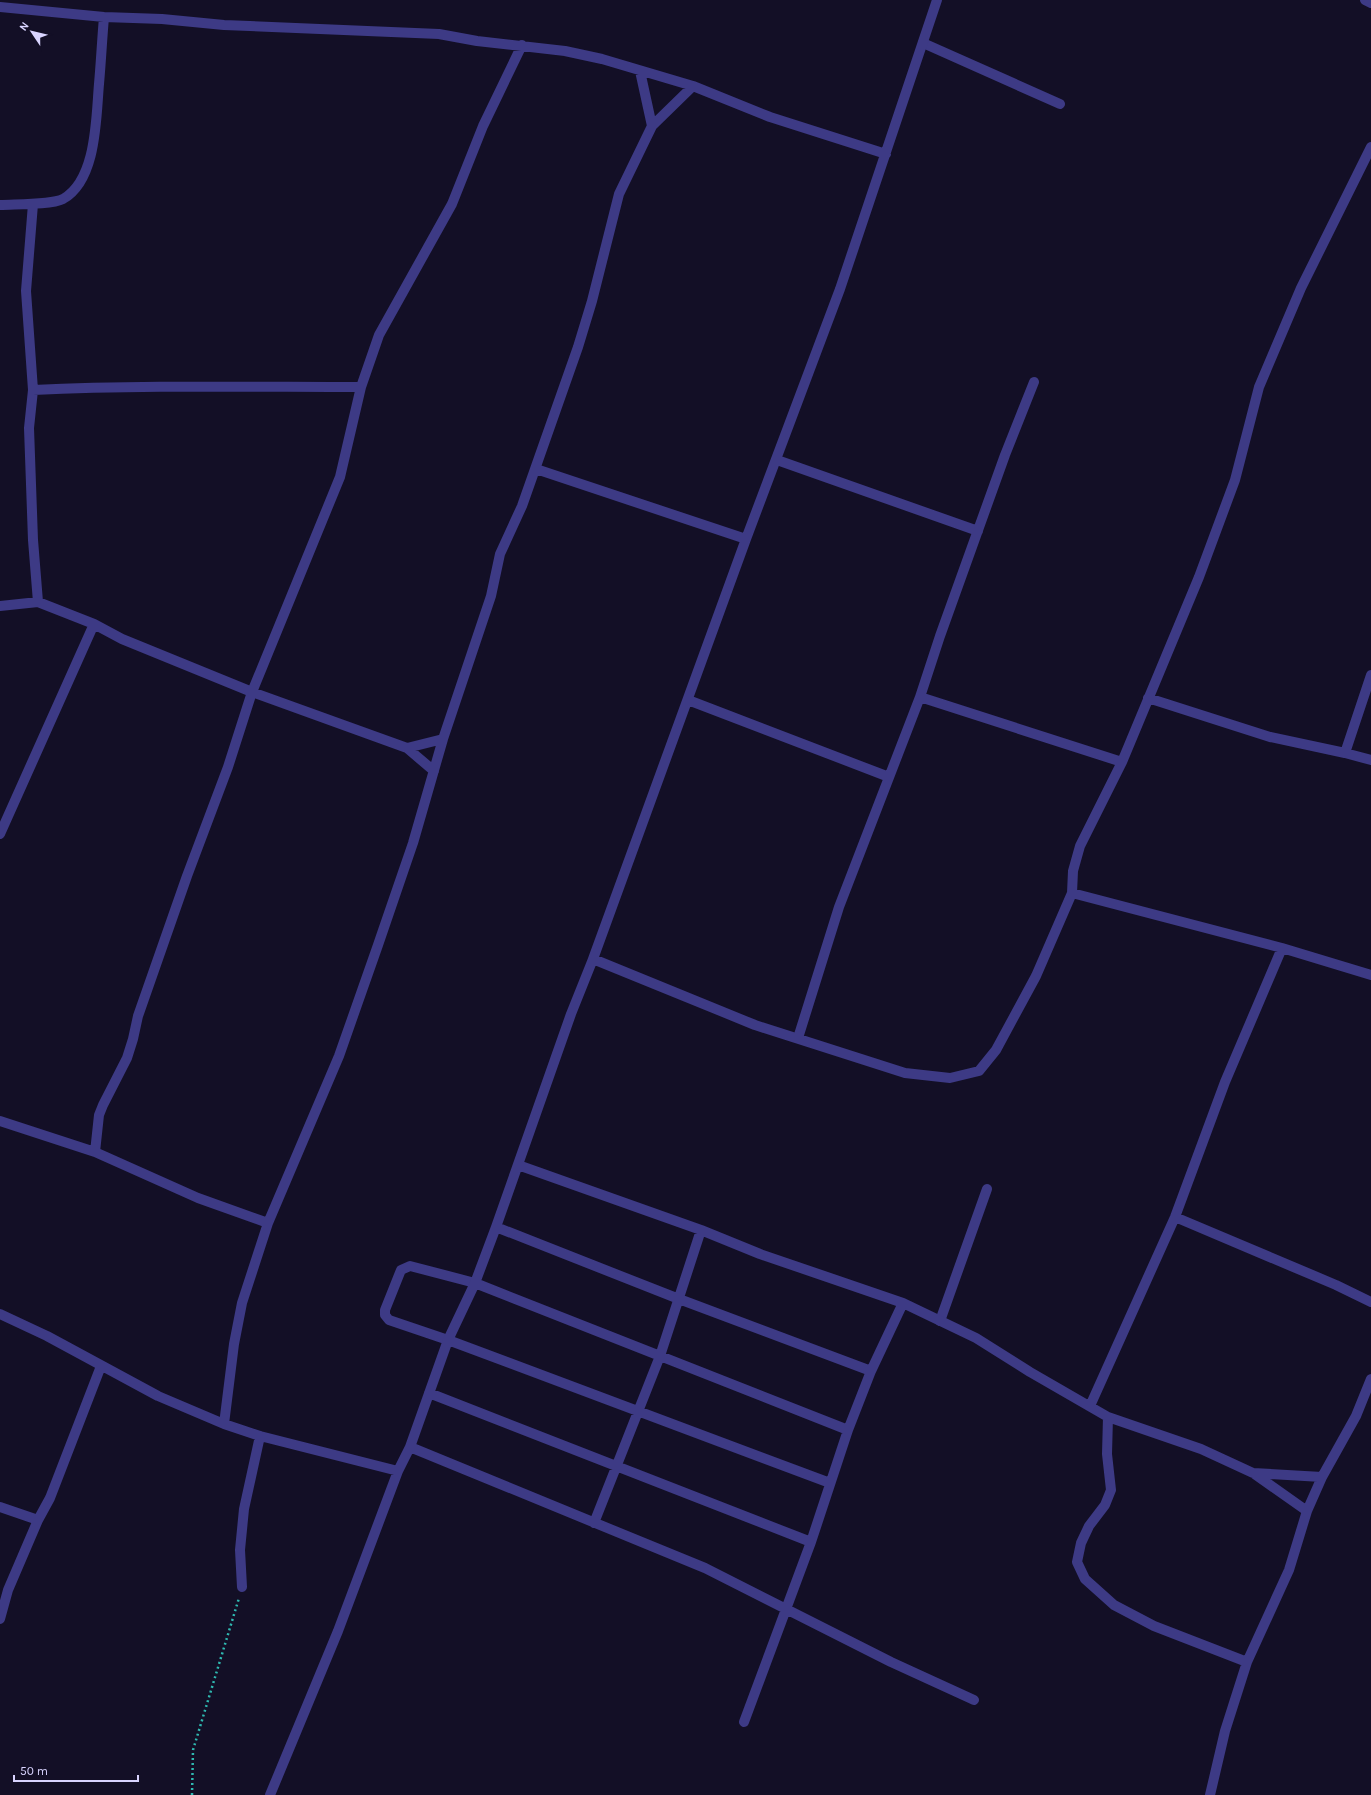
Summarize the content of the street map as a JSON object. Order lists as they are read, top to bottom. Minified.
{"scale_bar":"50 m","north":"top left"}
